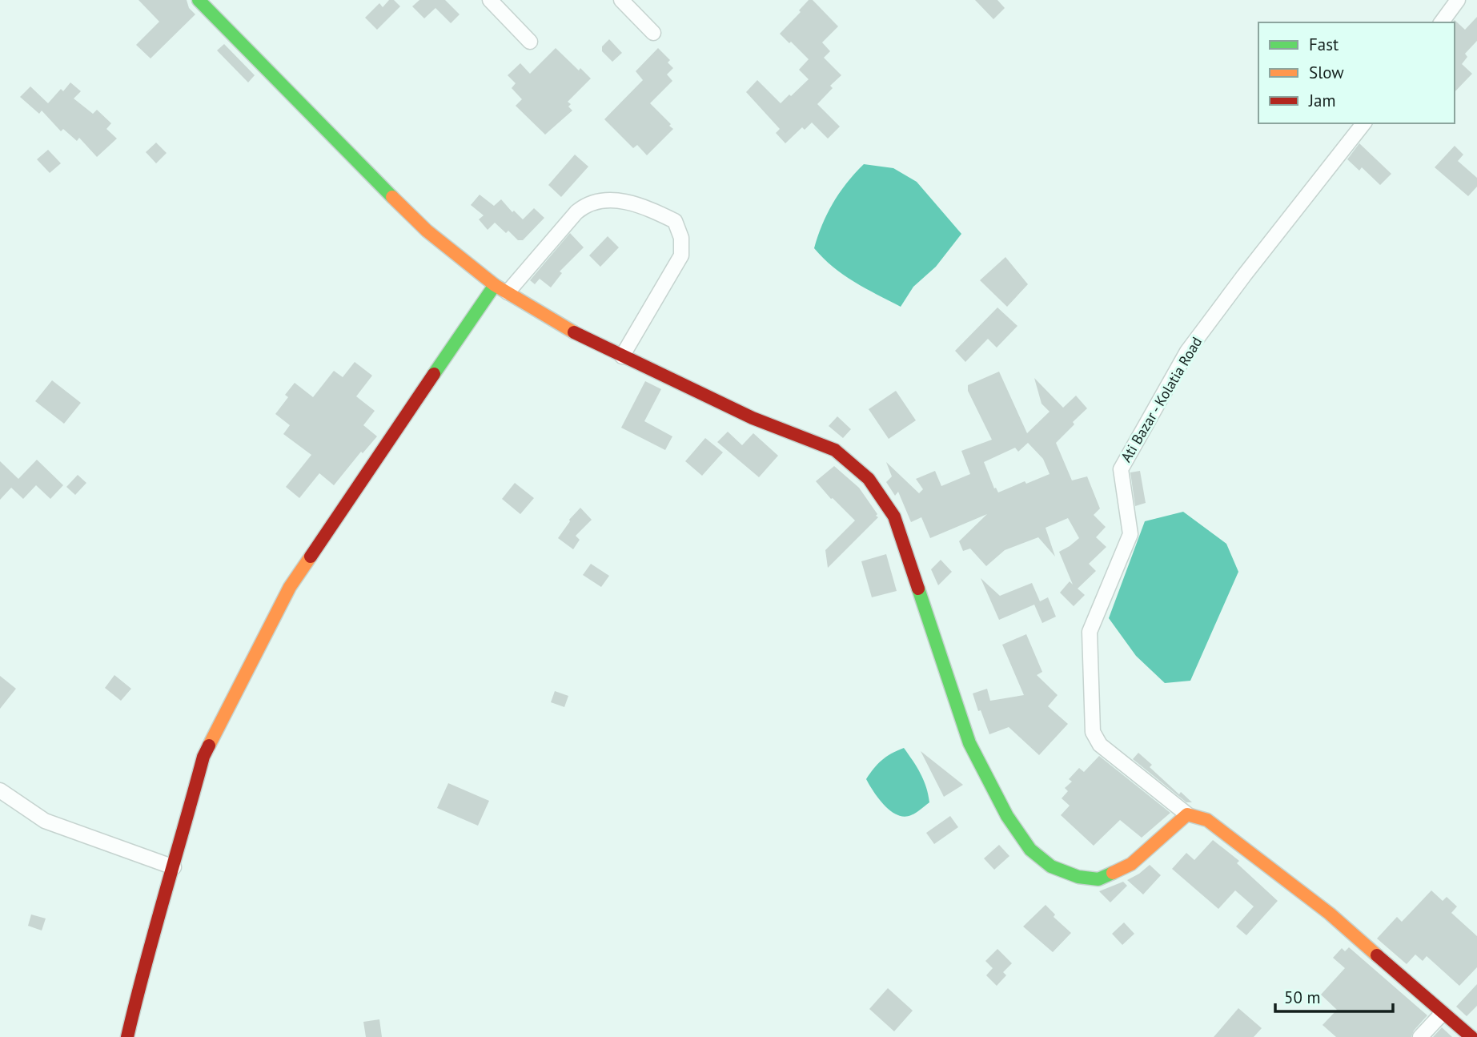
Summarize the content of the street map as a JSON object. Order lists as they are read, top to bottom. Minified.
{"streets":{"street":["Ati Bazar - Kolatia Road"]},"legend":["Fast","Slow","Jam"],"scale_bar":"50 m"}
